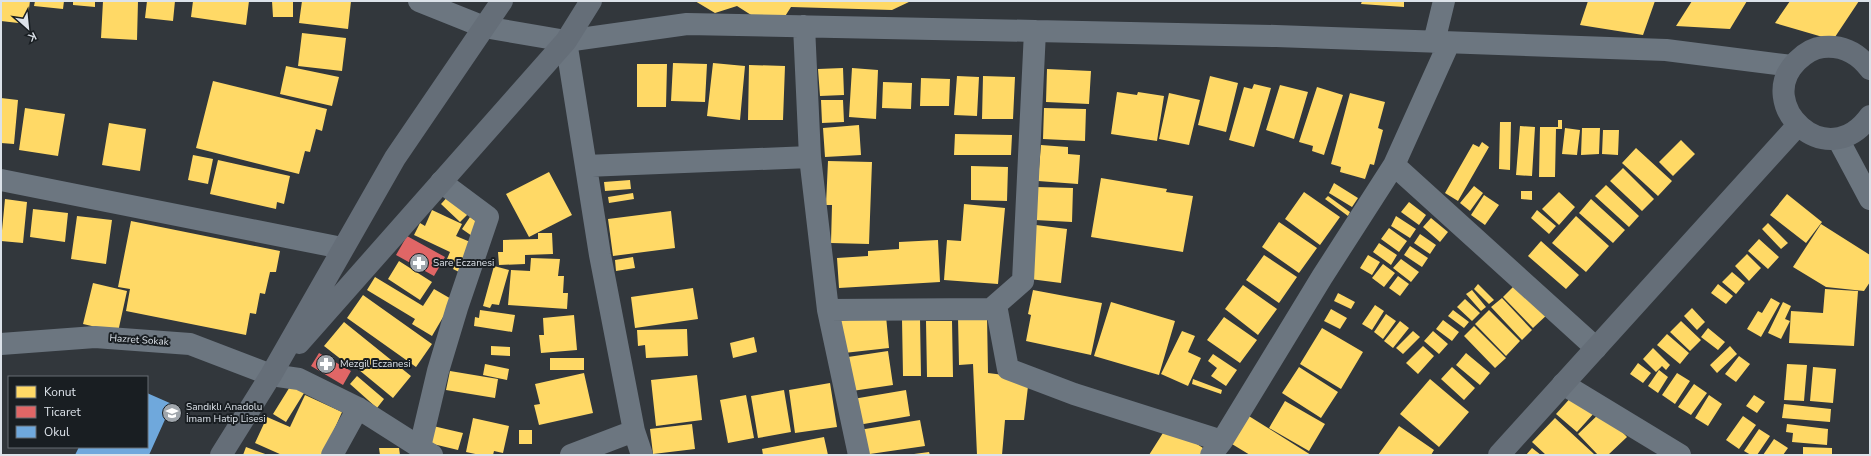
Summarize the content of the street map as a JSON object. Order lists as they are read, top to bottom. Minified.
{"streets":{"street":["Hazret Sokak"]},"places":{"pharmacy":["Sare Eczanesi","Mezgil Eczanesi"],"school or university":["Sandıklı Anadolu İmam Hatip Lisesi"]},"legend":["Konut","Ticaret","Okul"],"north":"bottom right"}
